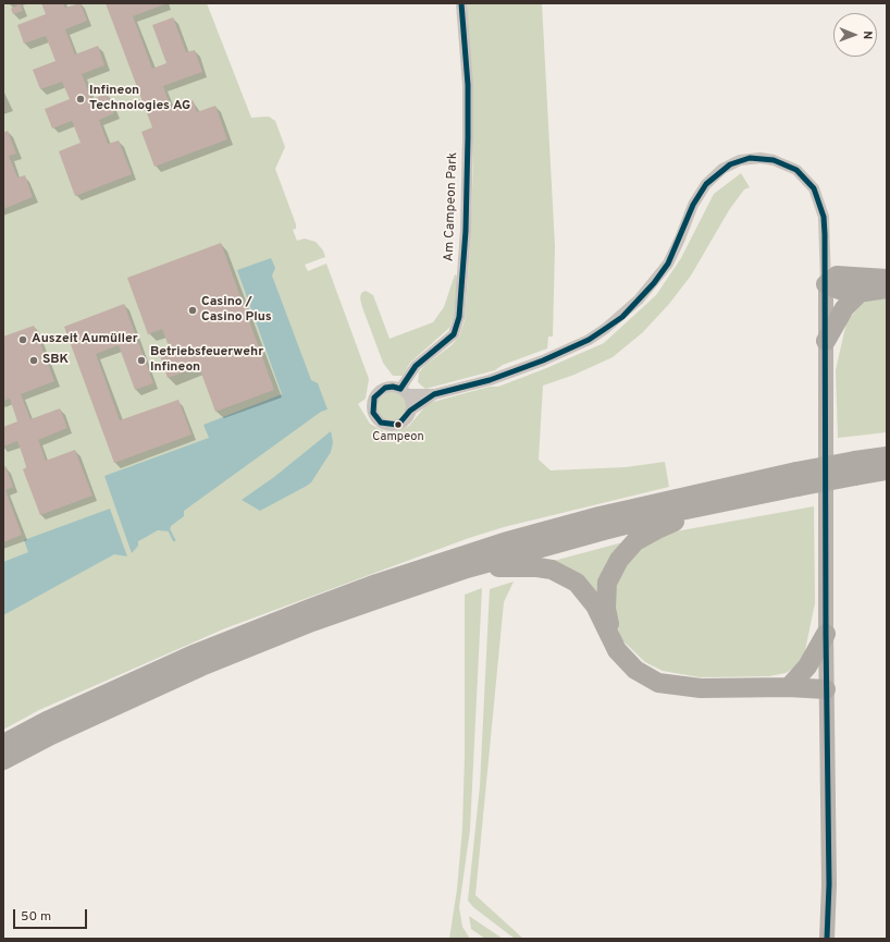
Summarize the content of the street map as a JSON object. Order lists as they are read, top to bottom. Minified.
{"streets":{"street":["Am Campeon Park"]},"places":["Infineon Technologies AG","Casino / Casino Plus","Auszeit Aumüller","SBK","Betriebsfeuerwehr Infineon","Campeon"],"scale_bar":"50 m","north":"right"}
